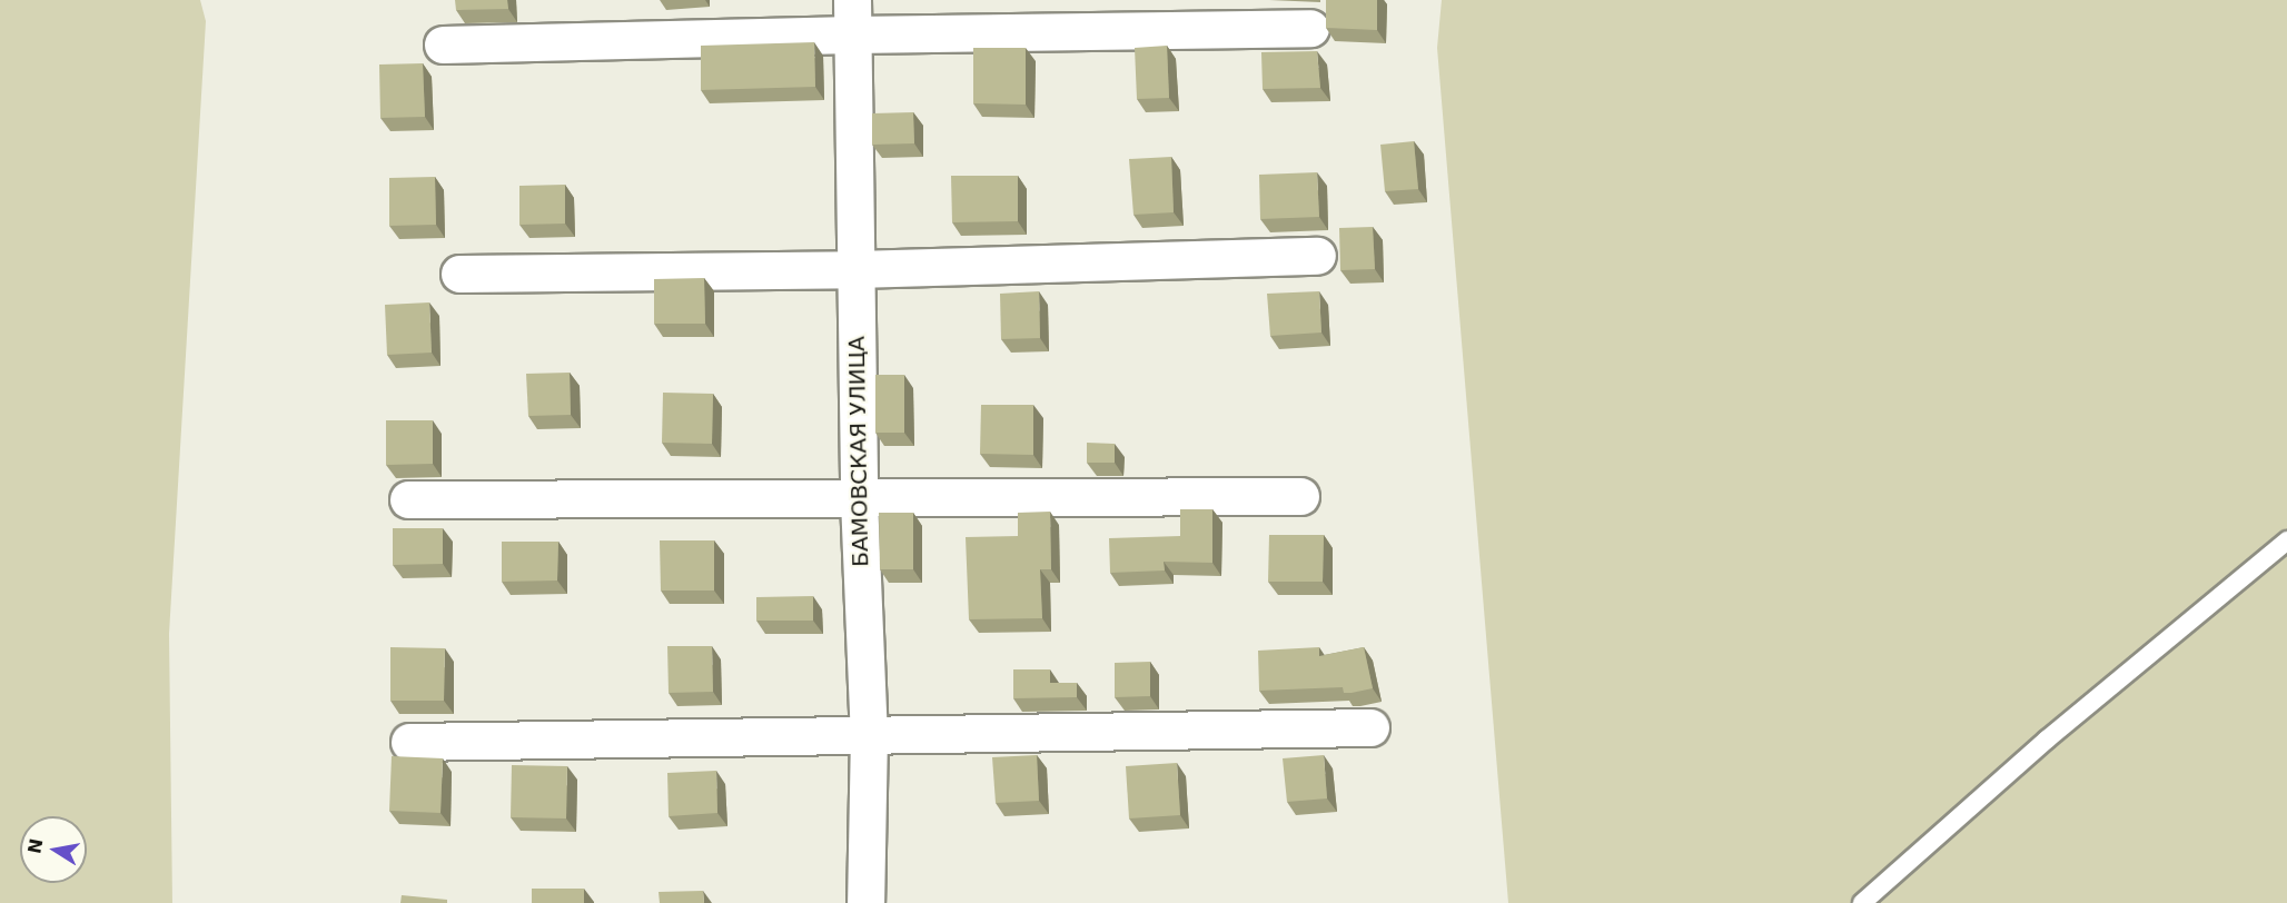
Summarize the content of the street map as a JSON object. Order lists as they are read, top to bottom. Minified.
{"streets":{"street":["БАМОВСКАЯ УЛИЦА"]},"north":"left"}
